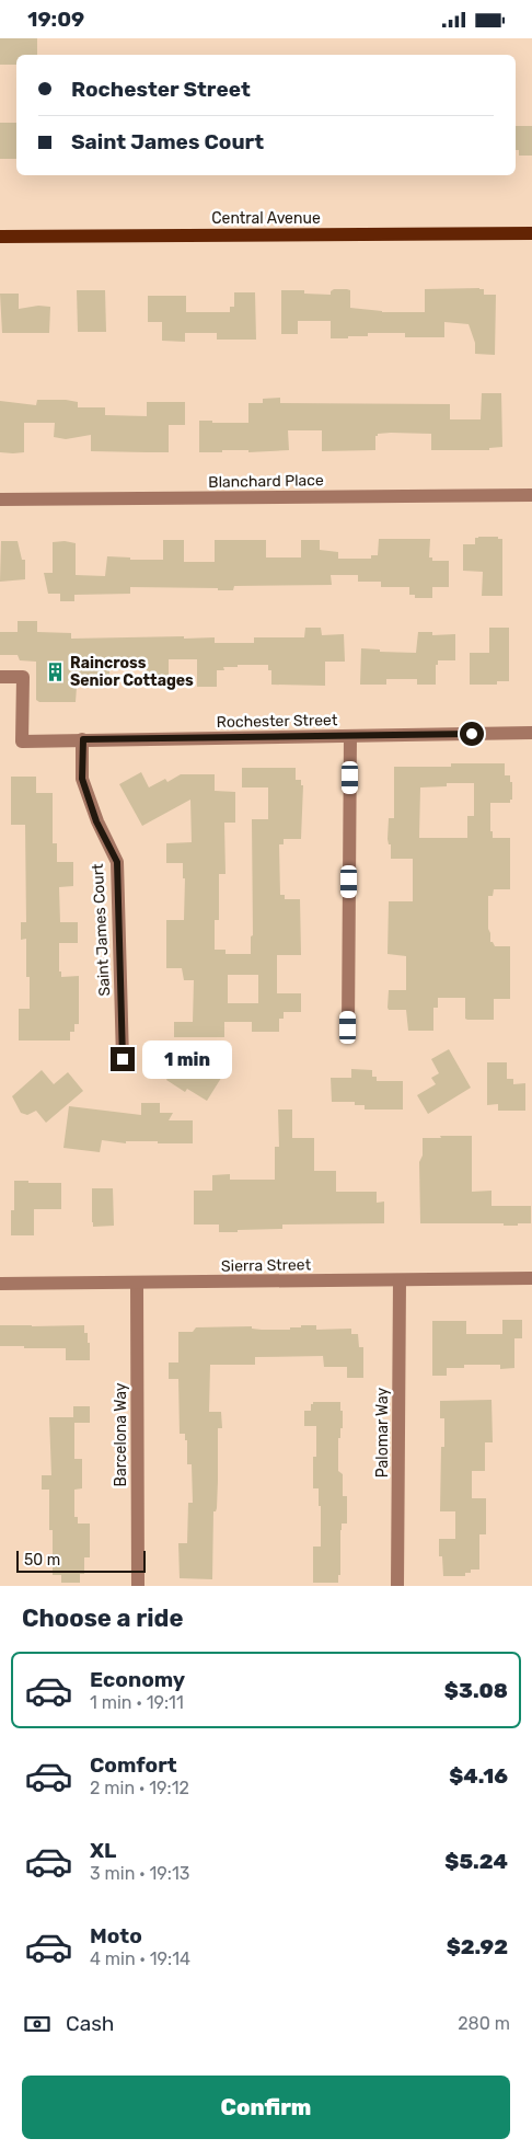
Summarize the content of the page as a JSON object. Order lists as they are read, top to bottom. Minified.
{"streets":{"main road":["Central Avenue"],"street":["Blanchard Place","Rochester Street","Saint James Court","Sierra Street","Palomar Way","Barcelona Way"]},"crossings":[["Rochester Street","Saint James Court"],["Sierra Street","Palomar Way"],["Sierra Street","Barcelona Way"]],"places":{"building":["Raincross Senior Cottages"]},"scale_bar":"50 m","page":{"status":"19:09","banner":["Rochester Street","Saint James Court"],"bubble":"1 min","scale":"50 m","heading":"Choose a ride","list":[{"name":"Economy","note":"1 min · 19:11","value":"$3.08"},{"name":"Comfort","note":"2 min · 19:12","value":"$4.16"},{"name":"XL","note":"3 min · 19:13","value":"$5.24"},{"name":"Moto","note":"4 min · 19:14","value":"$2.92"}],"pay":["Cash","280 m"],"buttons":"Confirm"}}
